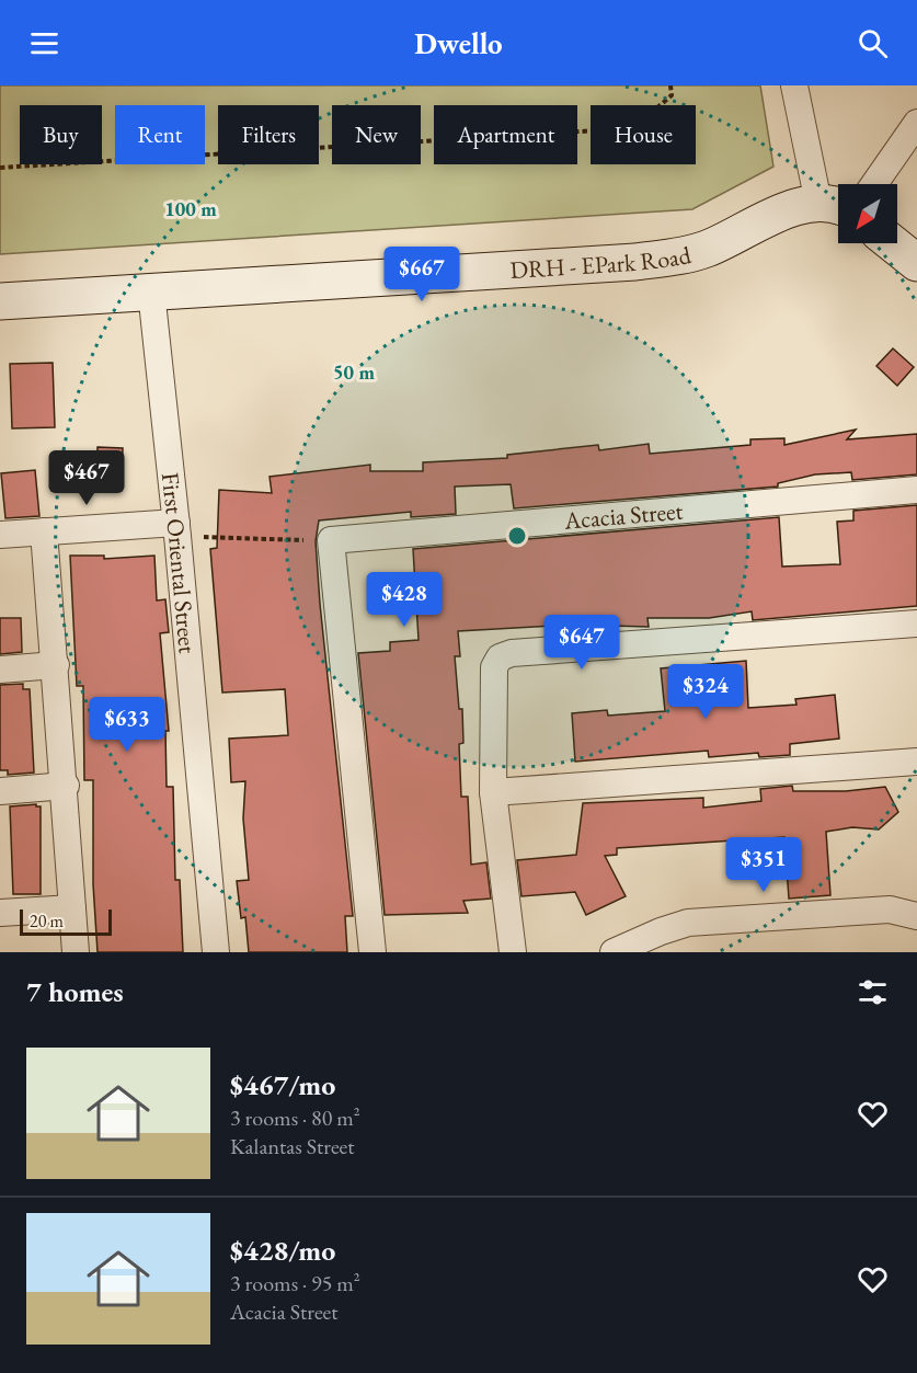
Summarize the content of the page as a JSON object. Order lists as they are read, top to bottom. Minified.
{"streets":{"main road":["DRH - EPark Road"],"street":["Acacia Street","First Oriental Street"]},"crossings":[["DRH - EPark Road","First Oriental Street"]],"scale_bar":"20 m","north":"bottom left","page":{"header":"Dwello","chip":["Buy","Rent","Filters","New","Apartment","House"],"price":["$667","$467","$428","$647","$324","$633","$351"],"scale":"20 m","heading":"7 homes","list":[{"name":"$467/mo","note":"3 rooms · 80 m² · Kalantas Street"},{"name":"$428/mo","note":"3 rooms · 95 m² · Acacia Street"}]},"rings":["100 m","50 m"]}
